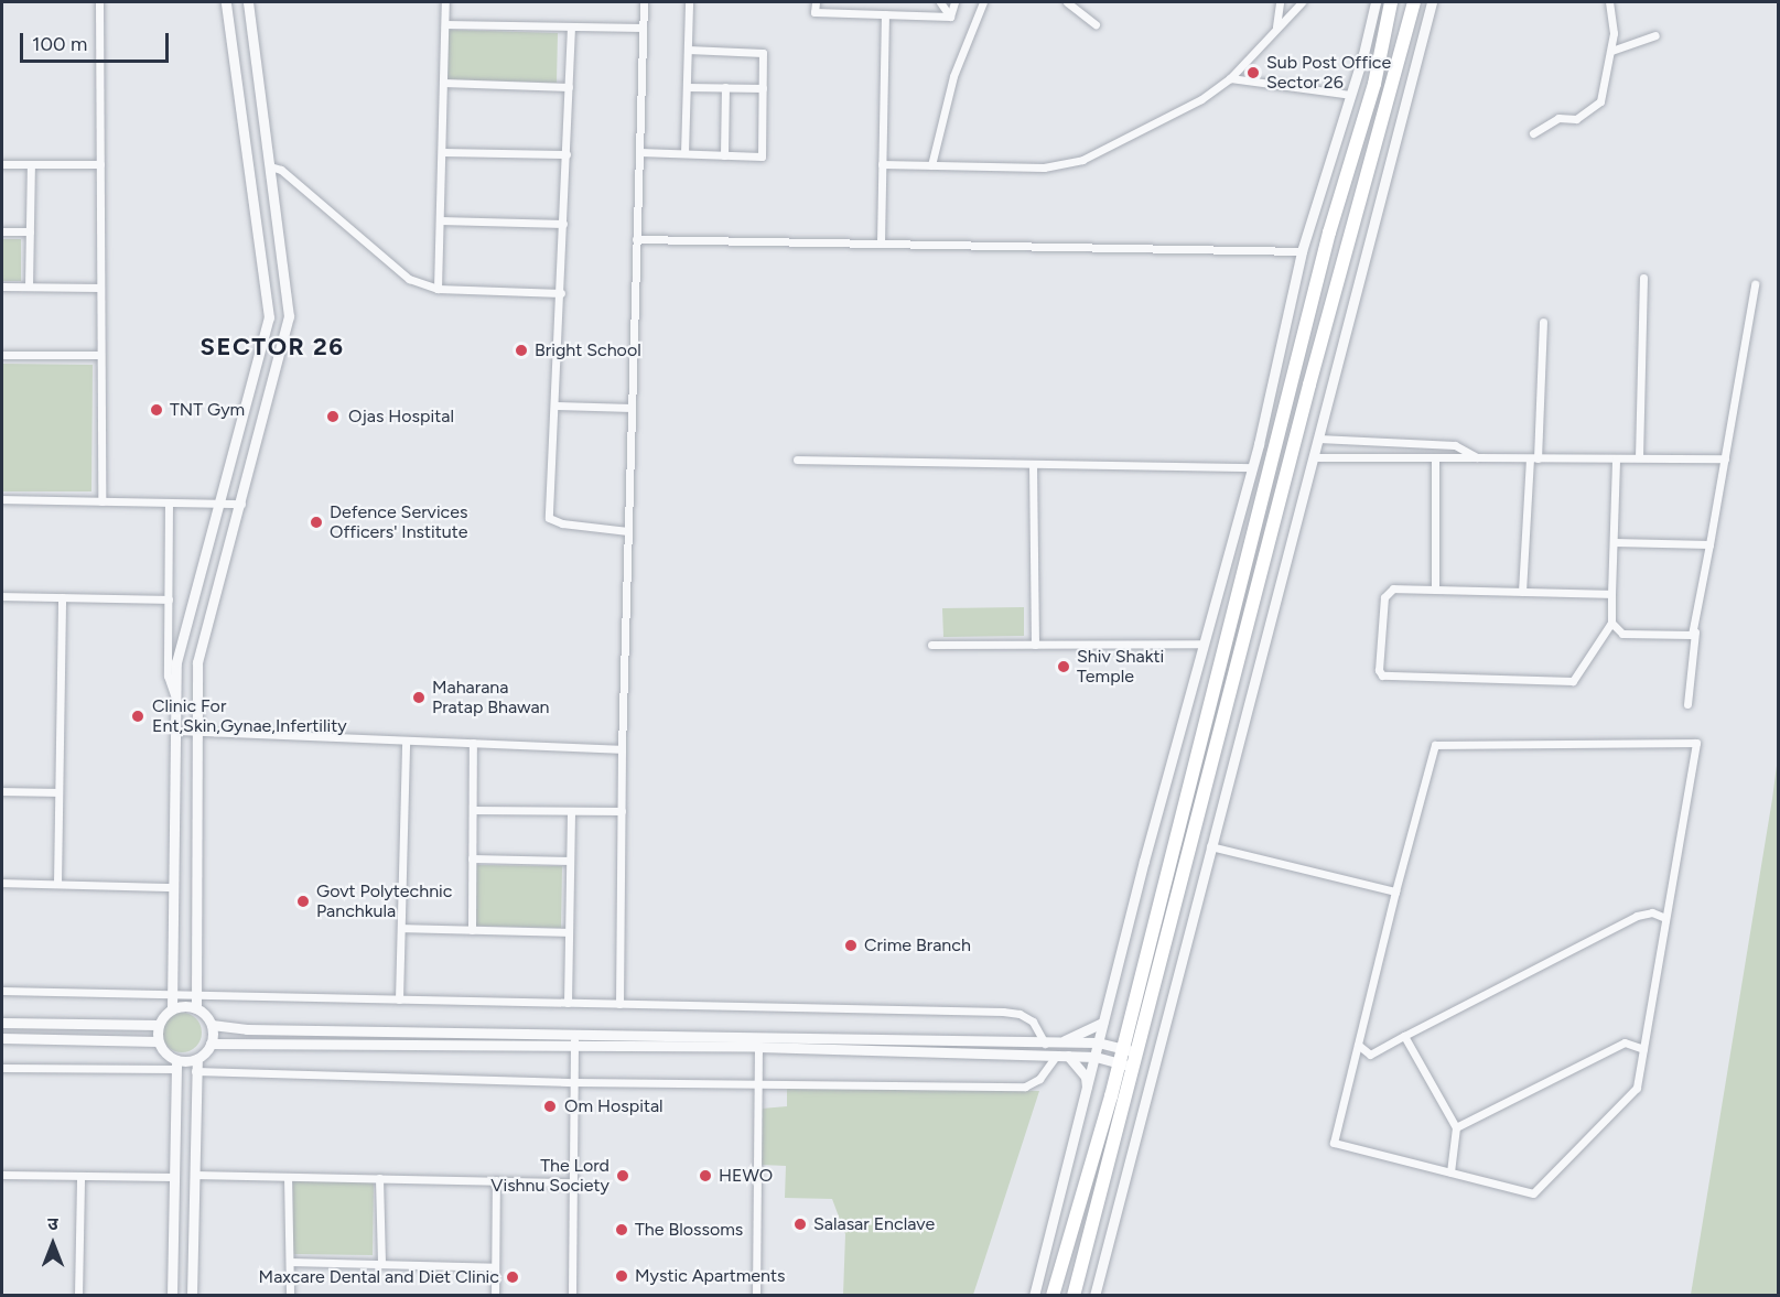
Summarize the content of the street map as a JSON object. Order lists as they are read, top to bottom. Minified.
{"districts":["SECTOR 26"],"places":["Sub Post Office Sector 26","Bright School","TNT Gym","Ojas Hospital","Defence Services Officers' Institute","Shiv Shakti Temple","Maharana Pratap Bhawan","Clinic For Ent,Skin,Gynae,Infertility","Govt Polytechnic Panchkula","Crime Branch","Om Hospital","The Lord Vishnu Society","HEWO","Salasar Enclave","The Blossoms","Mystic Apartments","Maxcare Dental and Diet Clinic"],"scale_bar":"100 m","north":"top"}
